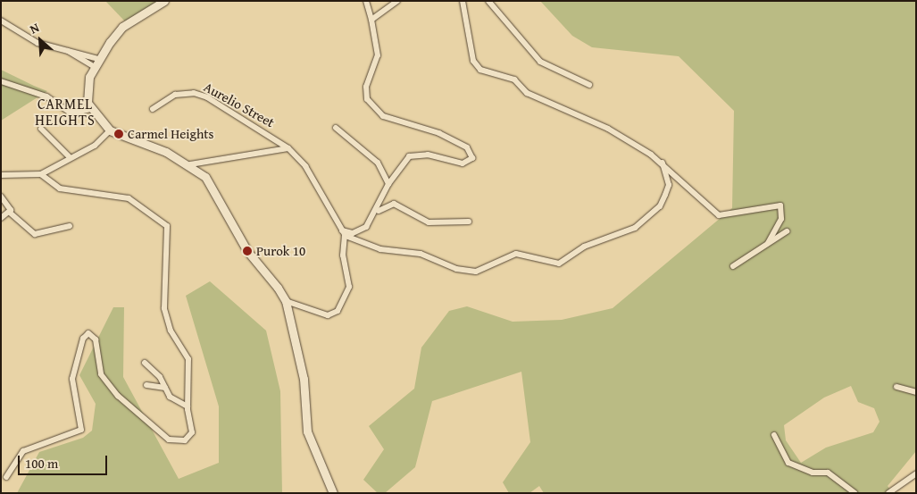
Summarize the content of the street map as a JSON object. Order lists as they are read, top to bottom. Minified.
{"streets":{"street":["Aurelio Street"]},"districts":["CARMEL HEIGHTS"],"places":["Carmel Heights","Purok 10"],"scale_bar":"100 m","north":"top left"}
